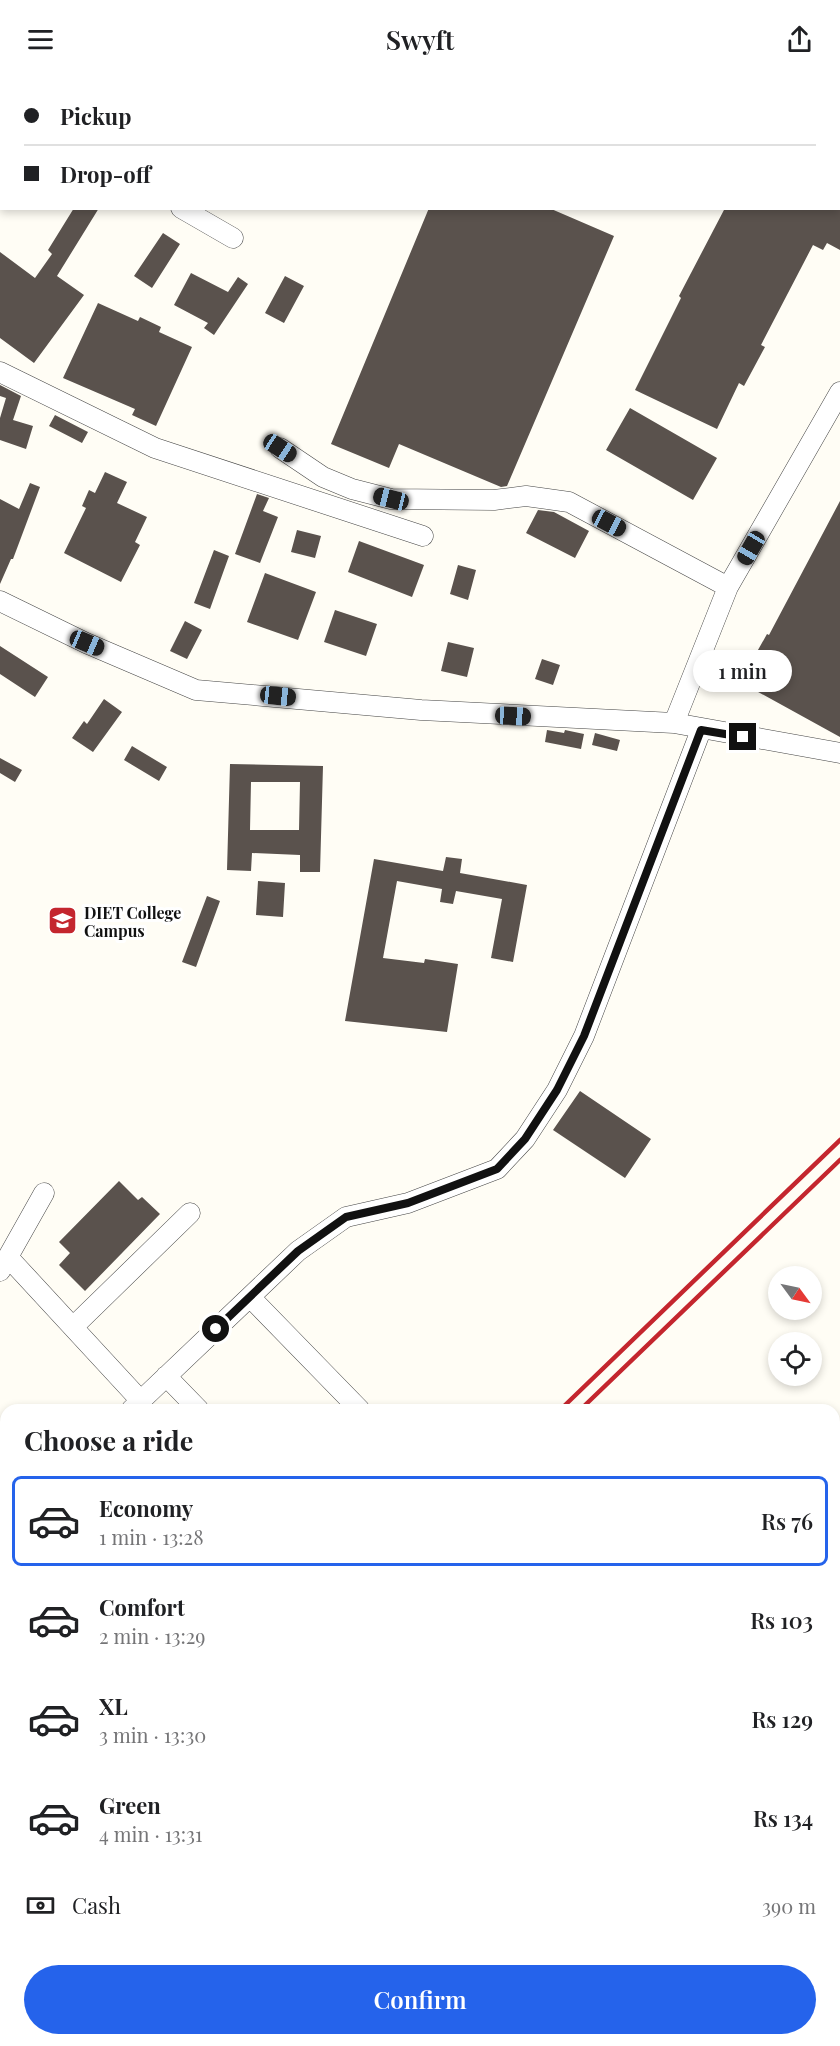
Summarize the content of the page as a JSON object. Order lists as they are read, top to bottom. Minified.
{"places":{"school or university":["DIET College Campus"]},"north":"bottom right","page":{"header":"Swyft","banner":["Pickup","Drop-off"],"bubble":"1 min","heading":"Choose a ride","list":[{"name":"Economy","note":"1 min · 13:28","value":"Rs 76"},{"name":"Comfort","note":"2 min · 13:29","value":"Rs 103"},{"name":"XL","note":"3 min · 13:30","value":"Rs 129"},{"name":"Green","note":"4 min · 13:31","value":"Rs 134"}],"pay":["Cash","390 m"],"buttons":"Confirm"}}
